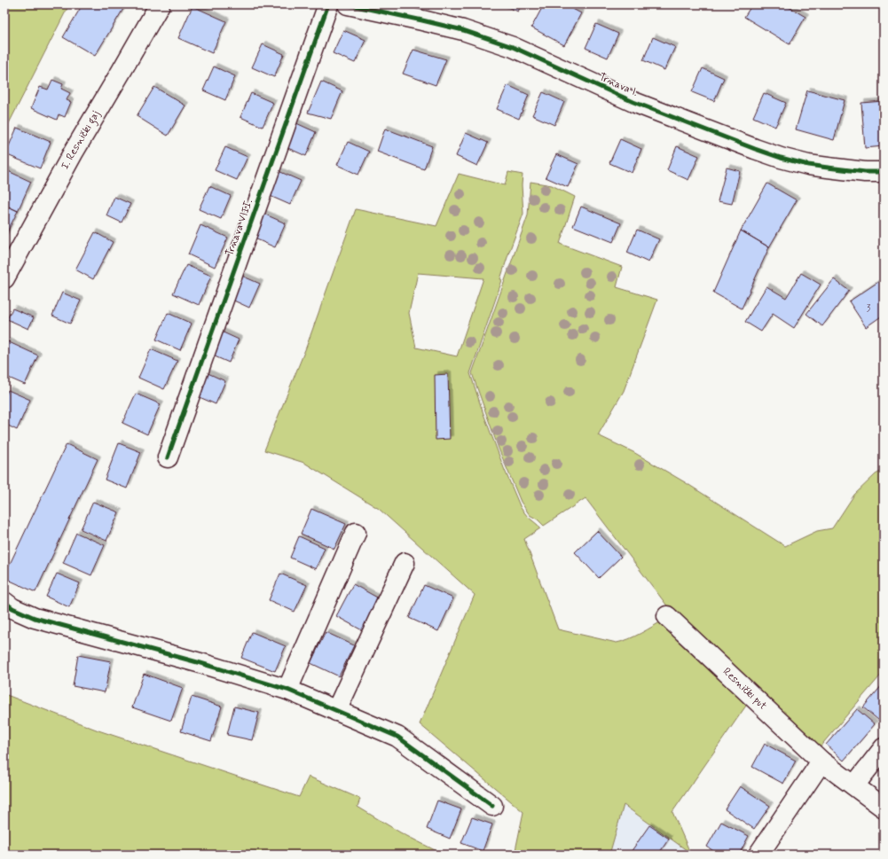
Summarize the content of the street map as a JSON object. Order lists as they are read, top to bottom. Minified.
{"streets":{"street":["Trnava I.","I. Resnički gaj","Trnava VIII.","Resnički put"]},"house_numbers":["3"]}
